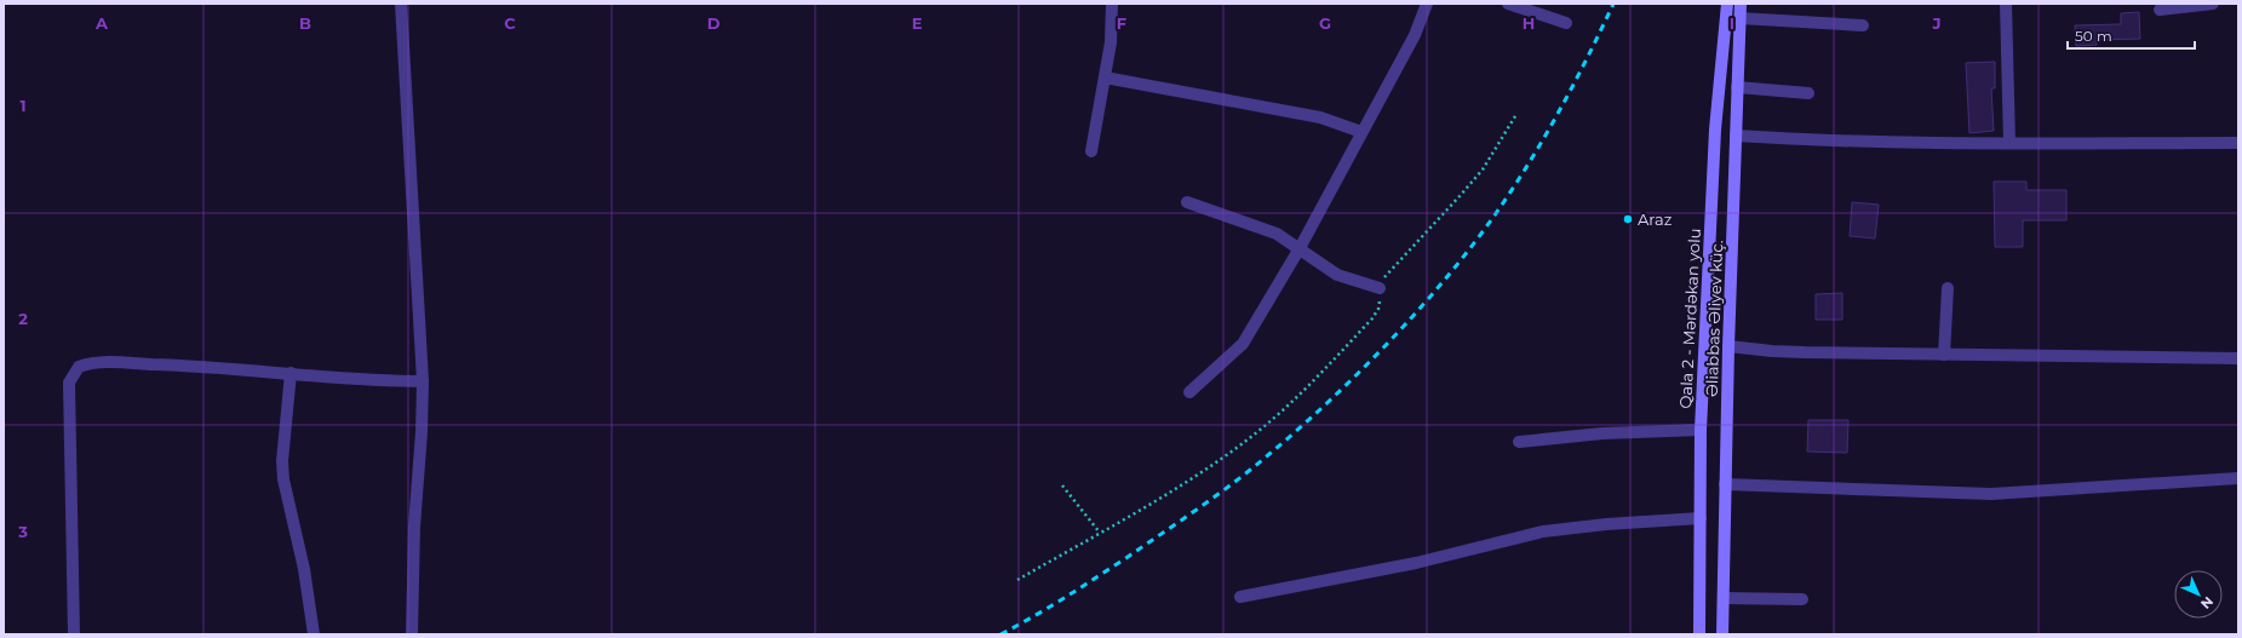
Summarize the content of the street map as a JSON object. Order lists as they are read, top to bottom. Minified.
{"streets":{"main road":["Qala 2 - Mərdəkan yolu","Əliabbas Əliyev küç."]},"places":["Araz"],"scale_bar":"50 m","north":"bottom right","grid":{"columns":["A","B","C","D","E","F","G","H","I","J"],"rows":["1","2","3"]}}
